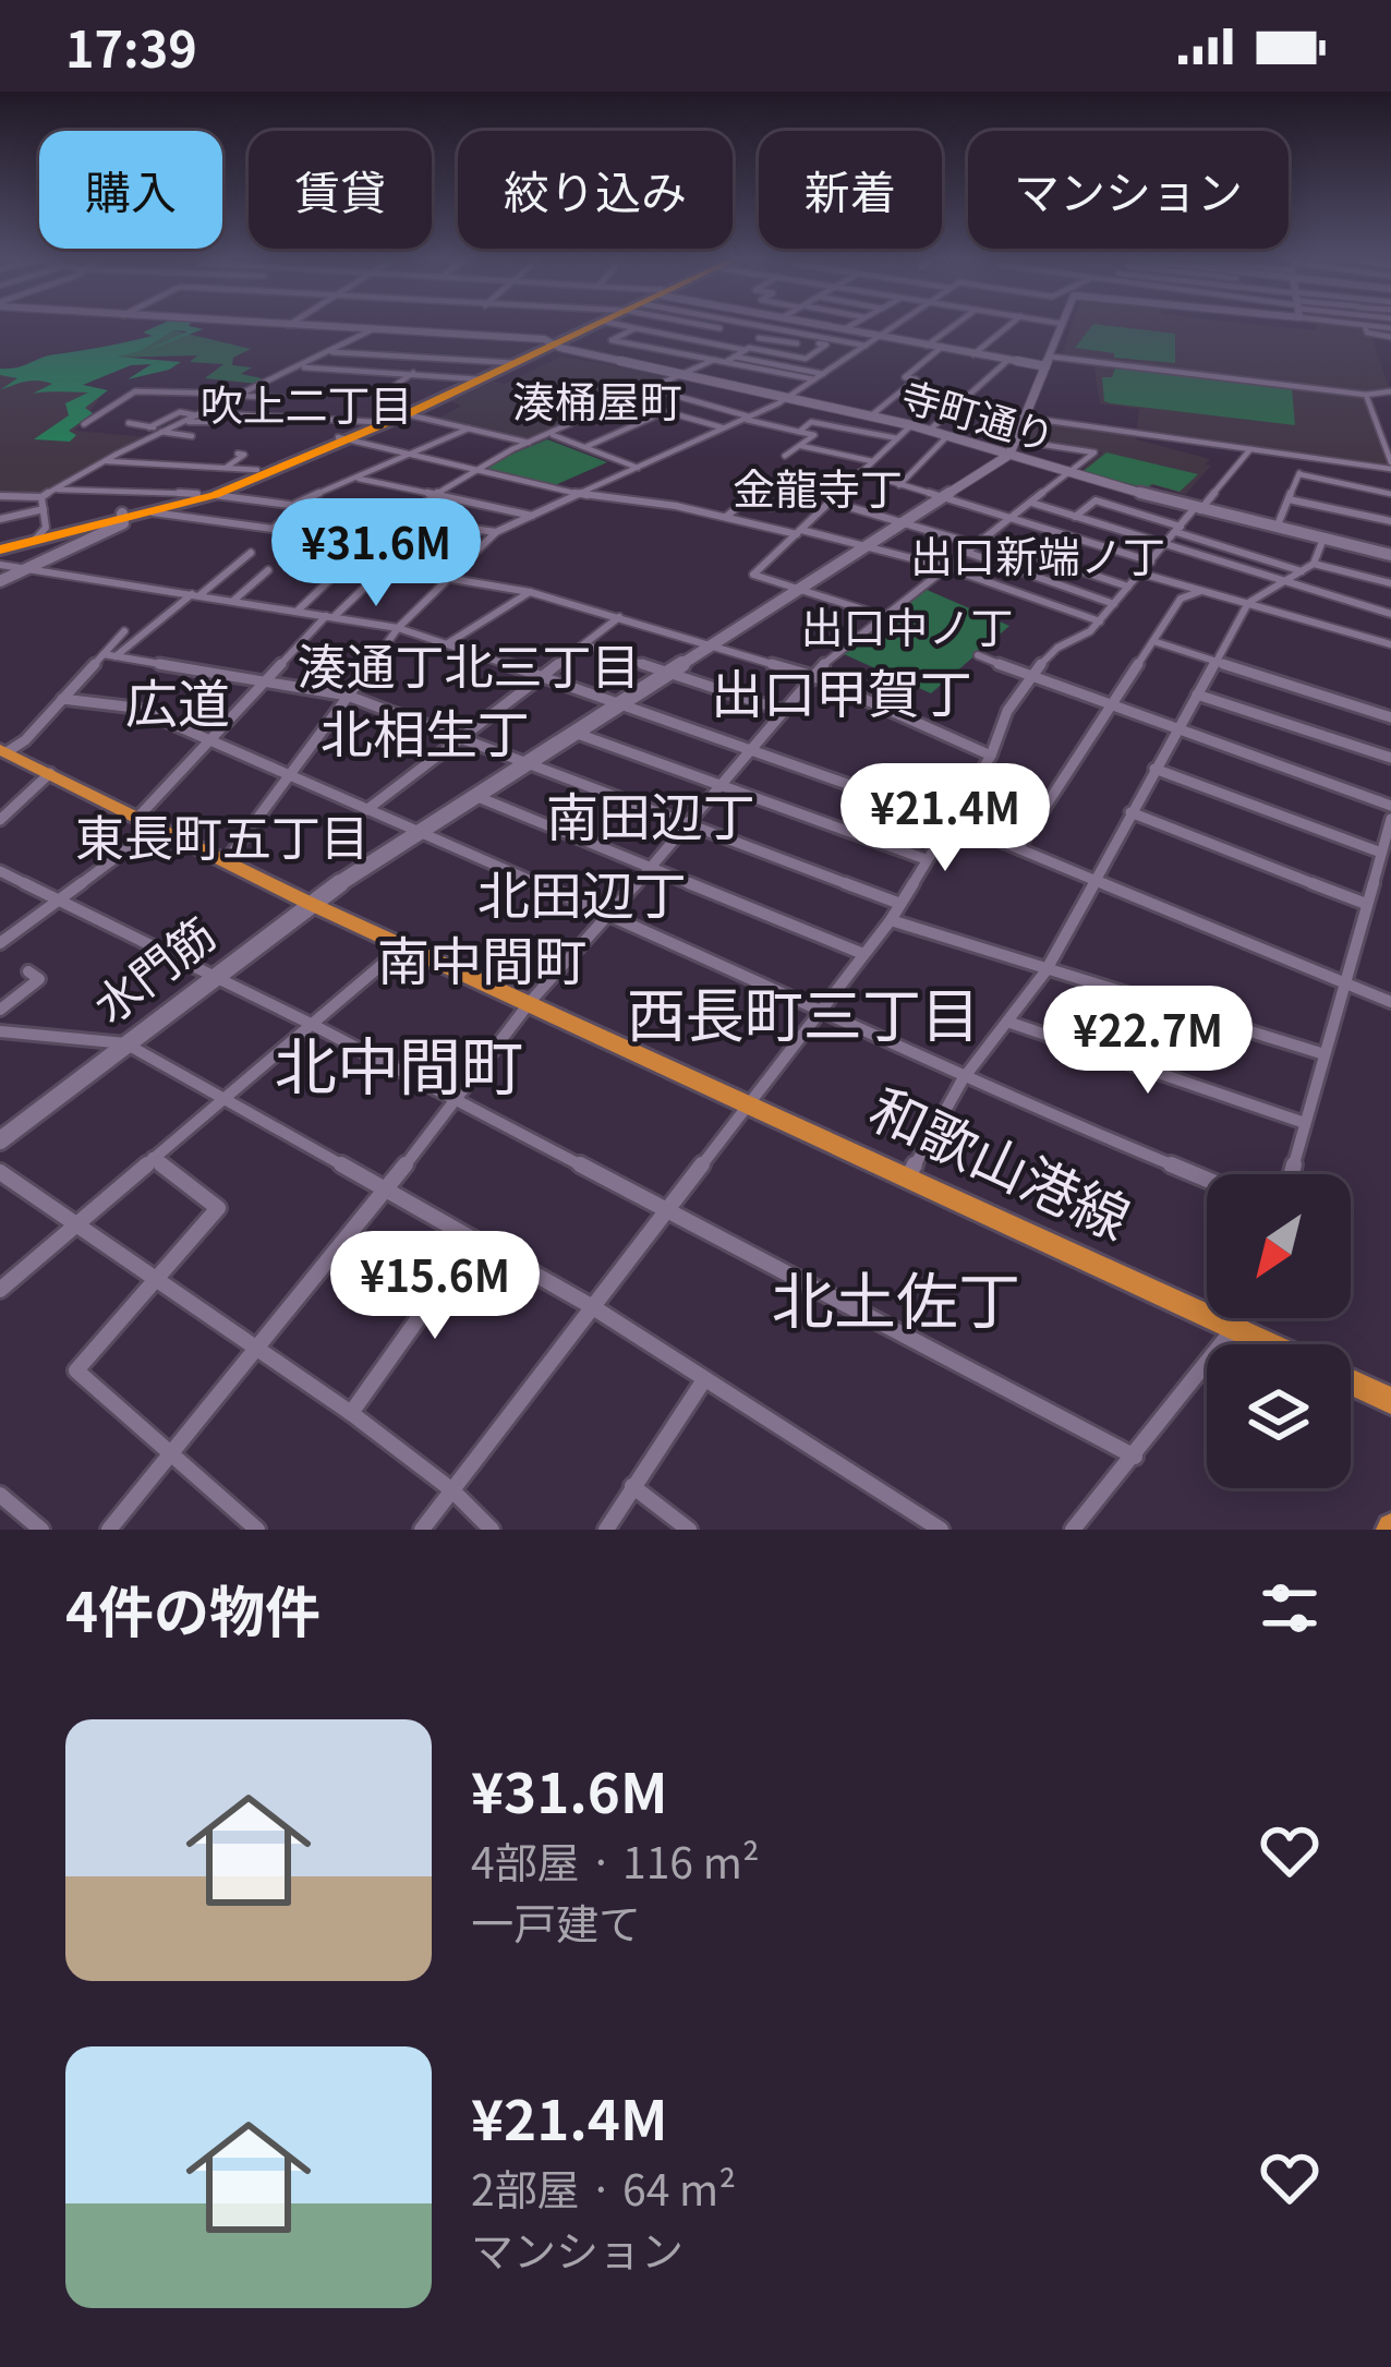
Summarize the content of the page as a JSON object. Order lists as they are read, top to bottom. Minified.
{"streets":{"main road":["和歌山港線"],"street":["寺町通り","水門筋"]},"crossings":[["寺町通り","水門筋"],["水門筋","和歌山港線"]],"districts":["湊桶屋町","吹上二丁目","金龍寺丁","出口新端ノ丁","出口中ノ丁","湊通丁北三丁目","出口甲賀丁","広道","北相生丁","南田辺丁","東長町五丁目","北田辺丁","南中間町","西長町三丁目","北中間町","北土佐丁"],"north":"bottom left","page":{"status":"17:39","chip":["購入","賃貸","絞り込み","新着","マンション"],"price":["¥31.6M","¥21.4M","¥22.7M","¥15.6M"],"heading":"4件の物件","list":[{"name":"¥31.6M","note":"4部屋 · 116 m² · 一戸建て"},{"name":"¥21.4M","note":"2部屋 · 64 m² · マンション"}]}}
